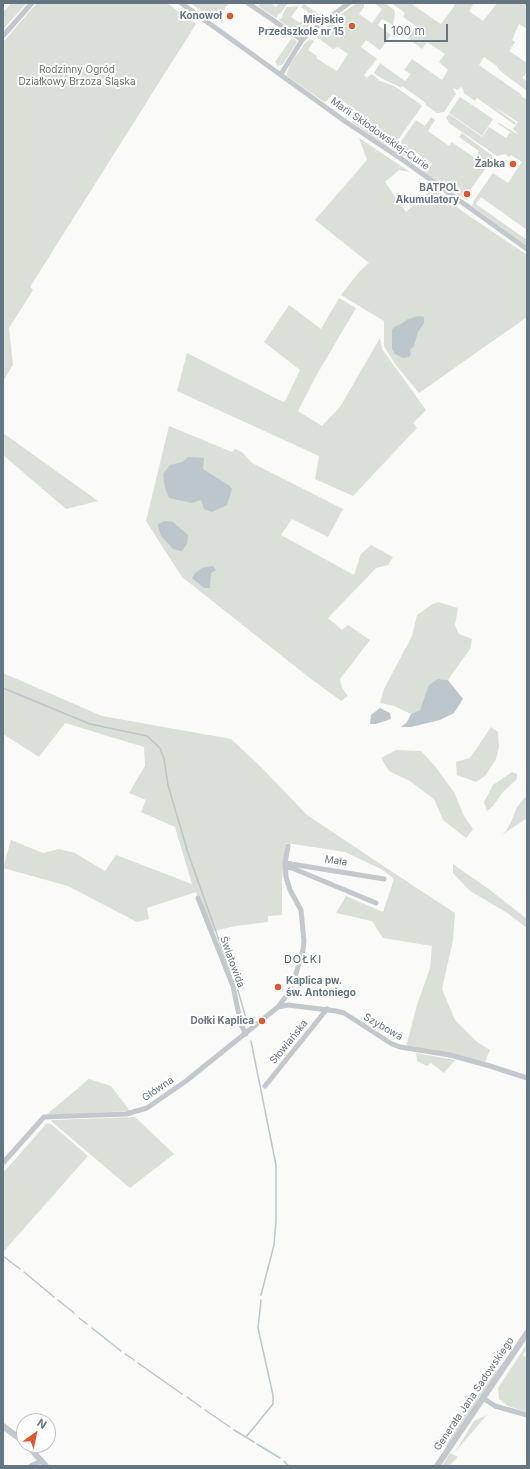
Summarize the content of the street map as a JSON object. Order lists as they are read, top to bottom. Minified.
{"streets":{"street":["Marii Skłodowskiej-Curie","Mała","Światowida","Szybowa","Słowiańska","Główna","Generała Jana Sadowskiego"]},"crossings":[["Mała","Główna"],["Światowida","Główna"],["Szybowa","Słowiańska"],["Szybowa","Główna"]],"districts":["DOŁKI"],"parks":["Rodzinny Ogród Działkowy Brzoza Śląska"],"places":["Konowoł","Miejskie Przedszkole nr 15","Żabka","BATPOL Akumulatory","Kaplica pw. św. Antoniego","Dołki Kaplica"],"scale_bar":"100 m","north":"top right"}
